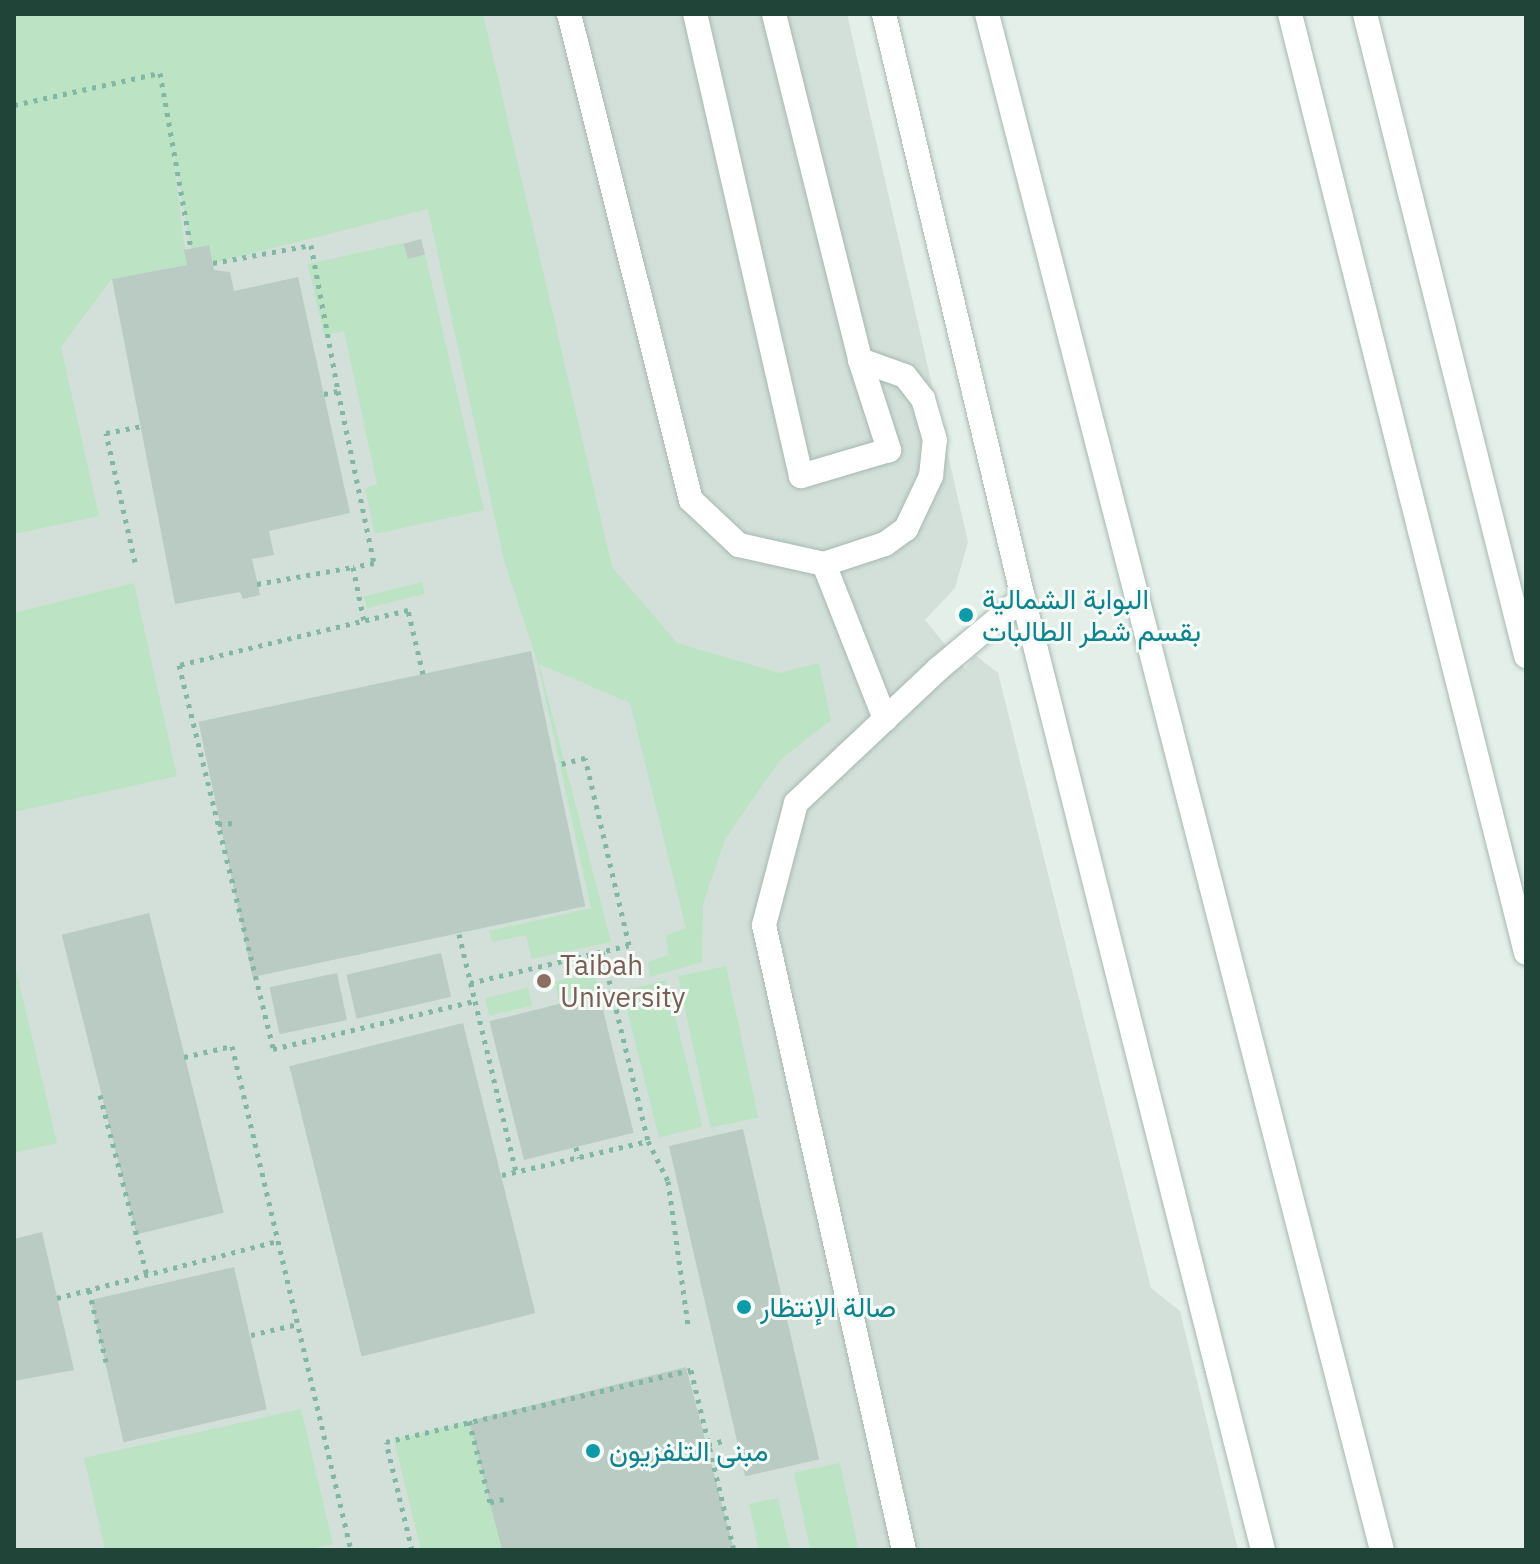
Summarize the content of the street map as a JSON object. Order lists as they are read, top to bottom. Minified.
{"places":["البوابة الشمالية بقسم شطر الطالبات","Taibah University","صالة الإنتظار","مبنى التلفزيون"]}
